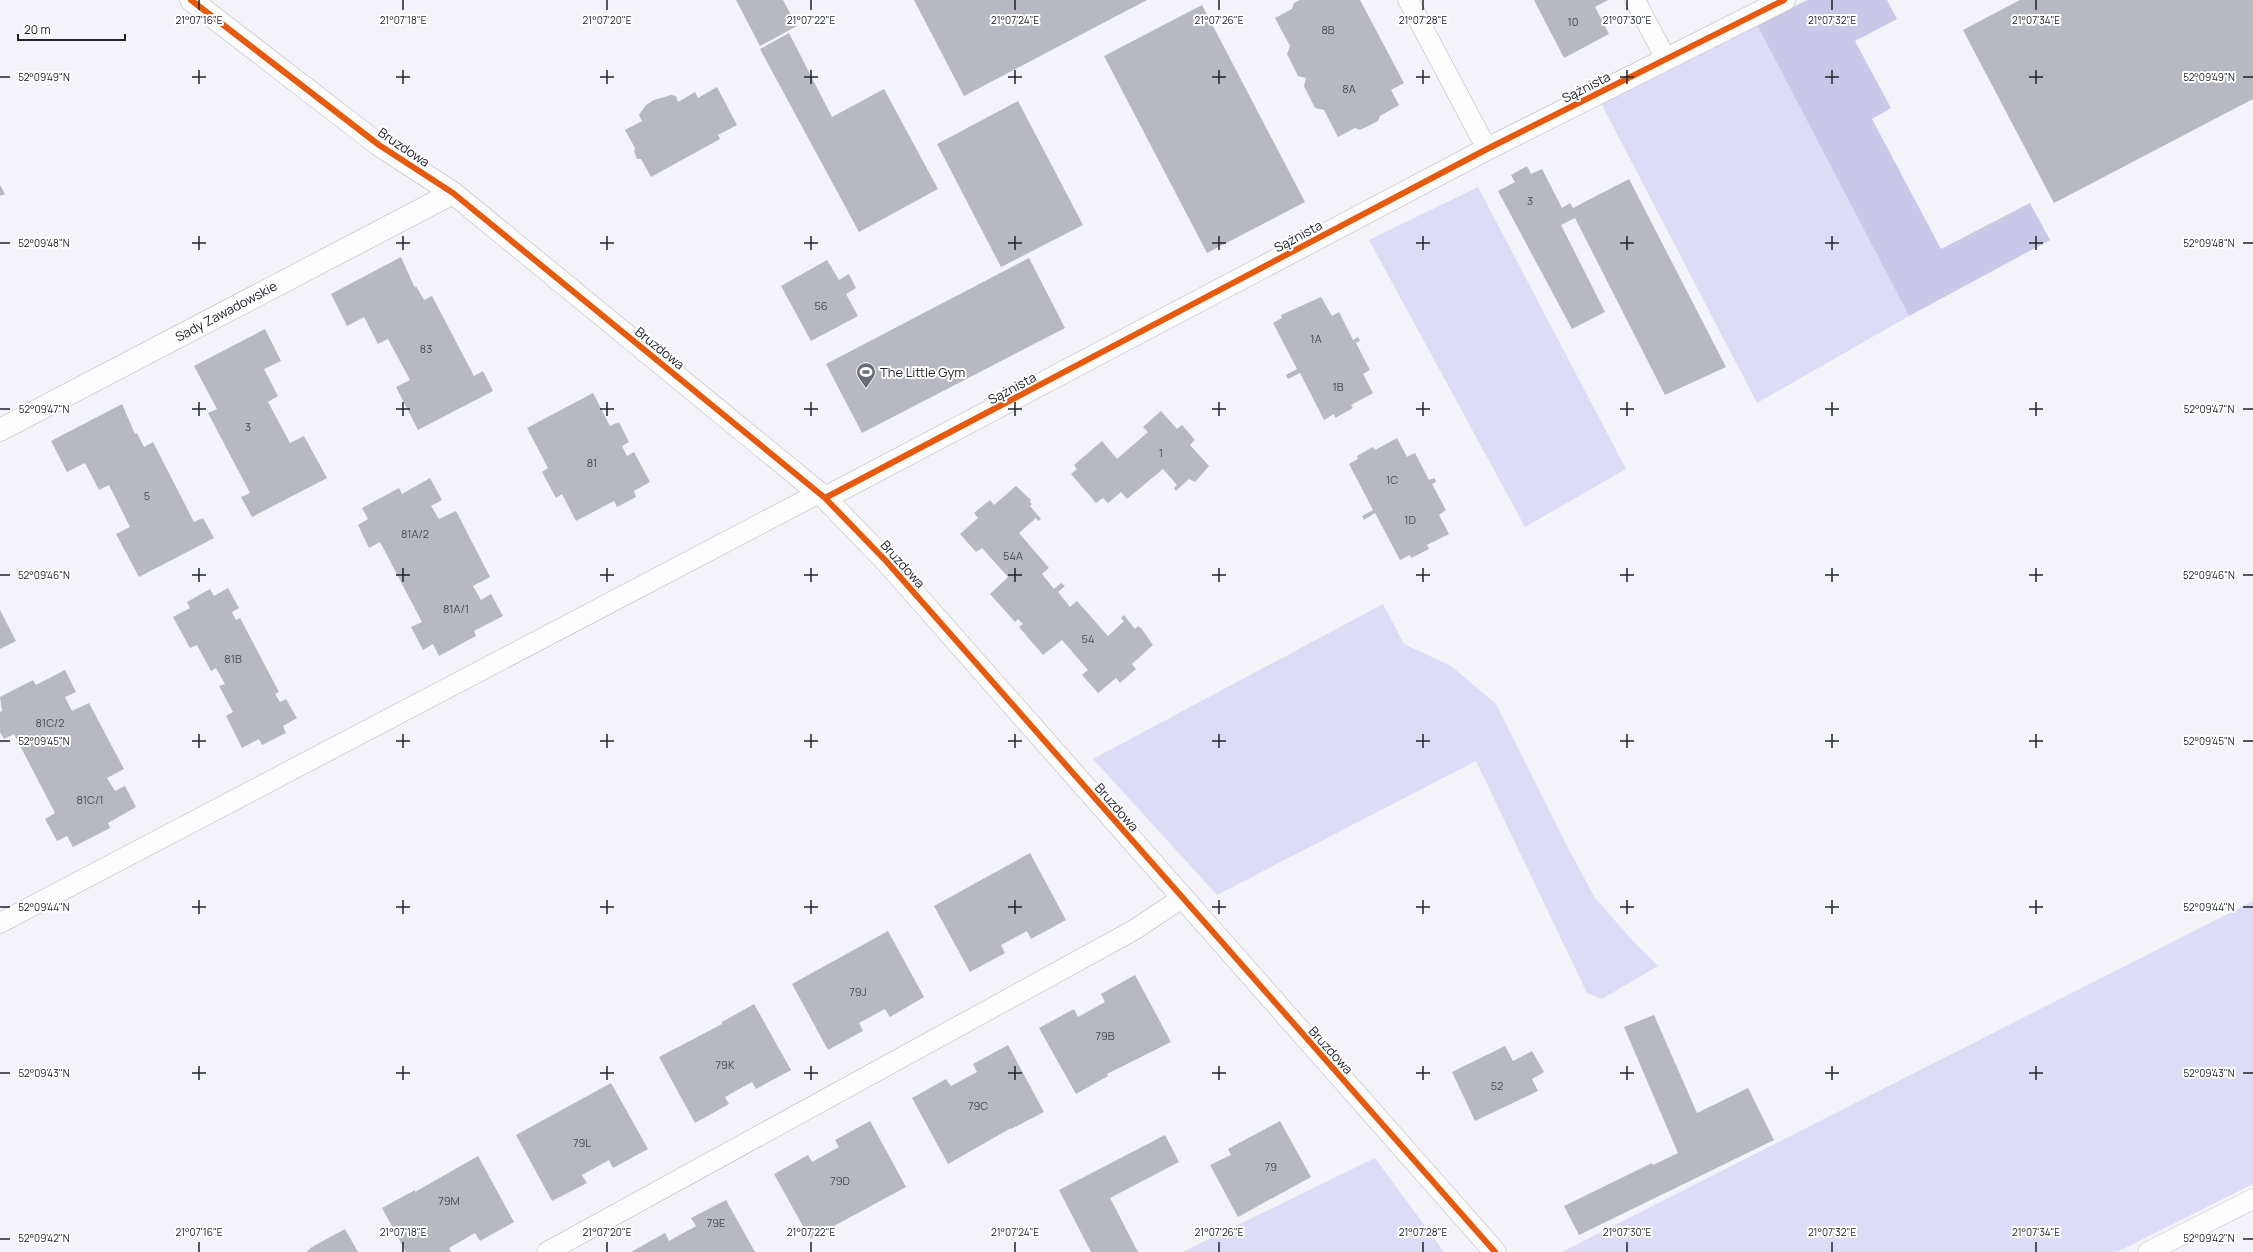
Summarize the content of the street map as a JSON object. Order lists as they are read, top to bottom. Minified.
{"streets":{"street":["Sążnista","Bruzdowa","Sady Zawadowskie"]},"crossings":[["Sążnista","Bruzdowa"],["Bruzdowa","Sady Zawadowskie"]],"places":{"sports":["The Little Gym"]},"house_numbers":["10","8B","8A","3","56","1A","83","1B","3","1","81","1C","5","1D","81A/2","54A","81A/1","54","81B","81C/2","81C/1","79J","79B","79K","52","79C","79L","79","79D","79M","79E"],"scale_bar":"20 m","coordinates":["21°07'16\"E","21°07'18\"E","21°07'20\"E","21°07'22\"E","21°07'24\"E","21°07'26\"E","21°07'28\"E","21°07'30\"E","21°07'32\"E","21°07'34\"E","52°09'49\"N","52°09'48\"N","52°09'47\"N","52°09'46\"N","52°09'45\"N","52°09'44\"N","52°09'43\"N","52°09'42\"N"]}
